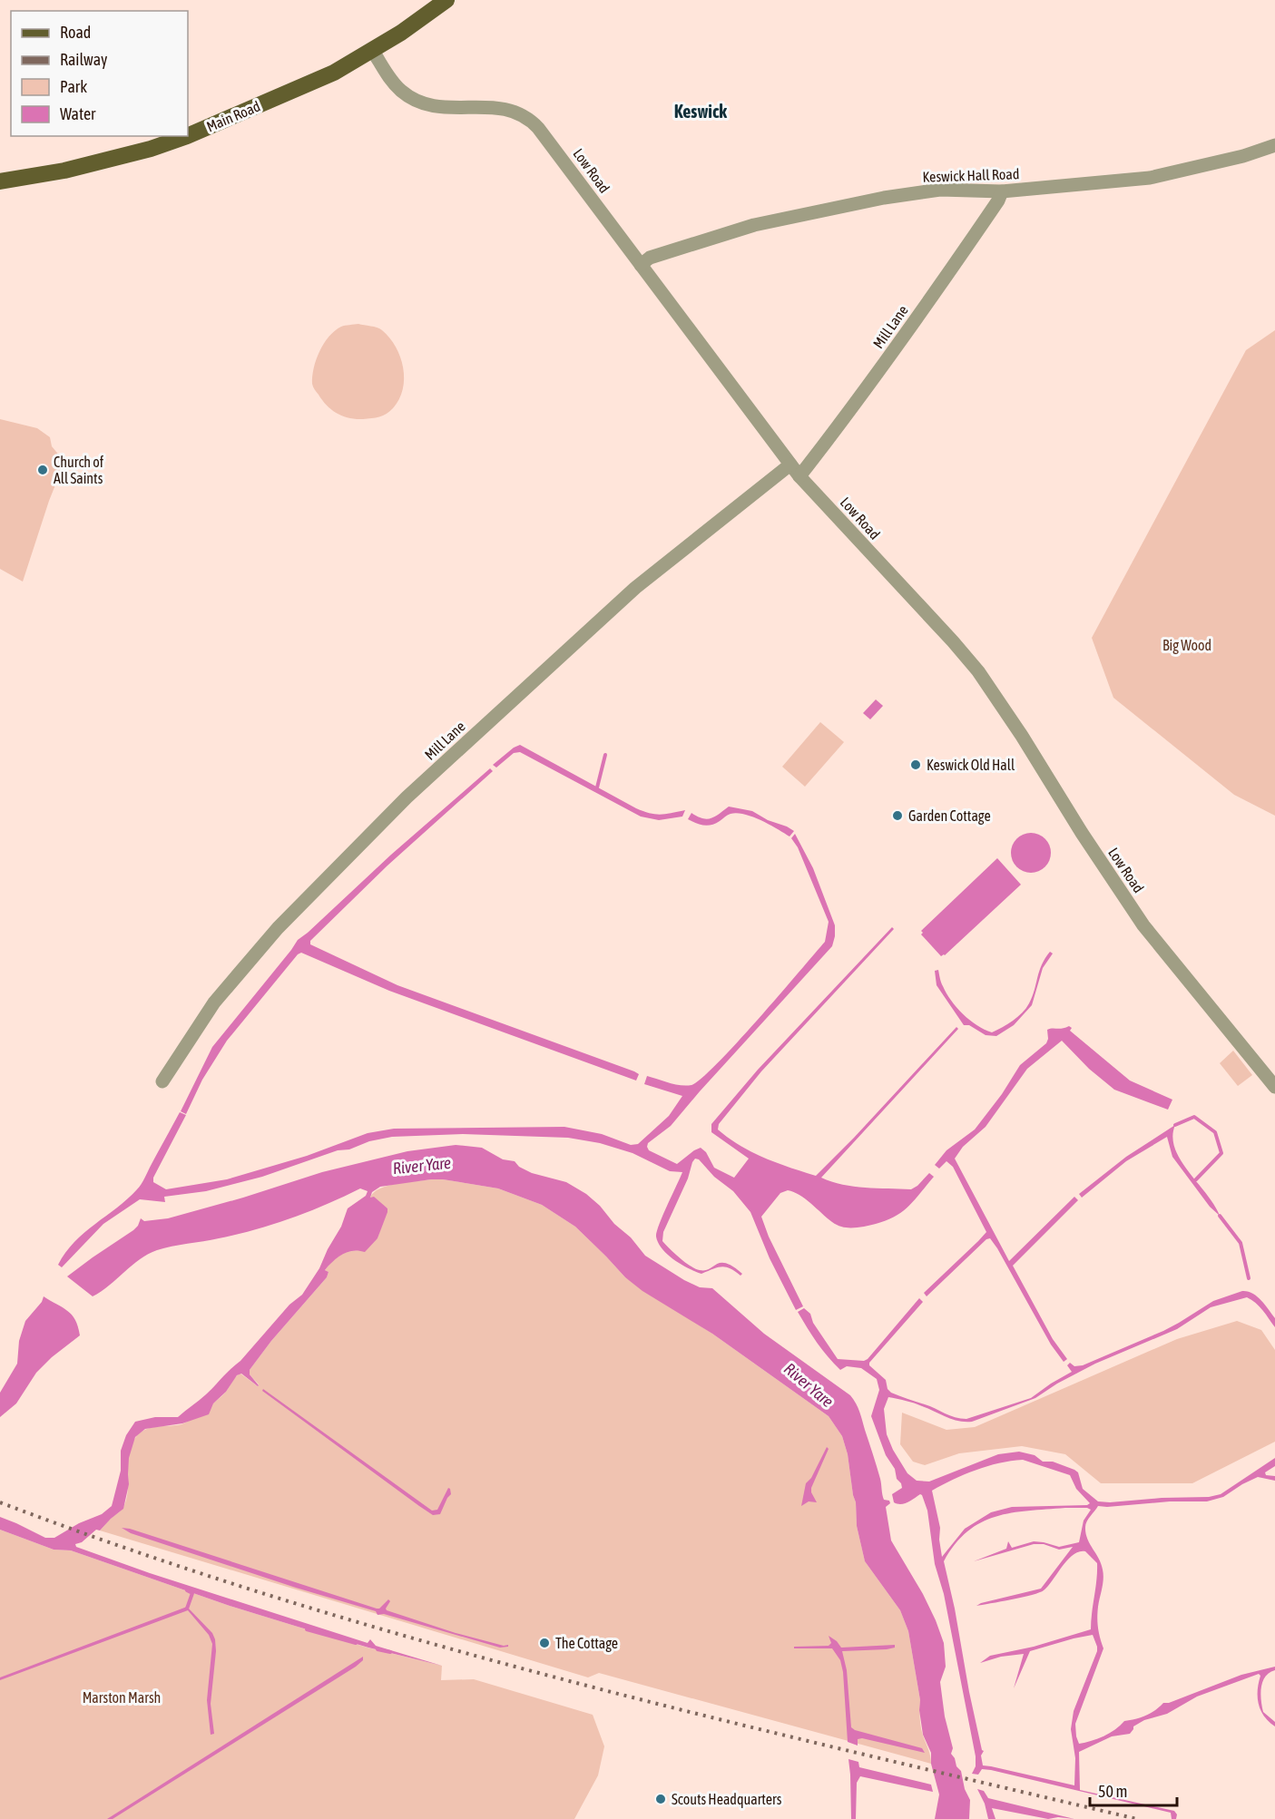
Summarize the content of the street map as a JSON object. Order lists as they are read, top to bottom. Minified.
{"streets":{"main road":["Main Road"],"street":["Low Road","Keswick Hall Road","Mill Lane"]},"crossings":[["Main Road","Low Road"],["Low Road","Keswick Hall Road"],["Low Road","Mill Lane"],["Keswick Hall Road","Mill Lane"]],"districts":["Keswick"],"water":["River Yare"],"parks":["Big Wood","Marston Marsh"],"places":["Church of All Saints","Keswick Old Hall","Garden Cottage","The Cottage","Scouts Headquarters"],"legend":["Road","Railway","Park","Water"],"scale_bar":"50 m"}
